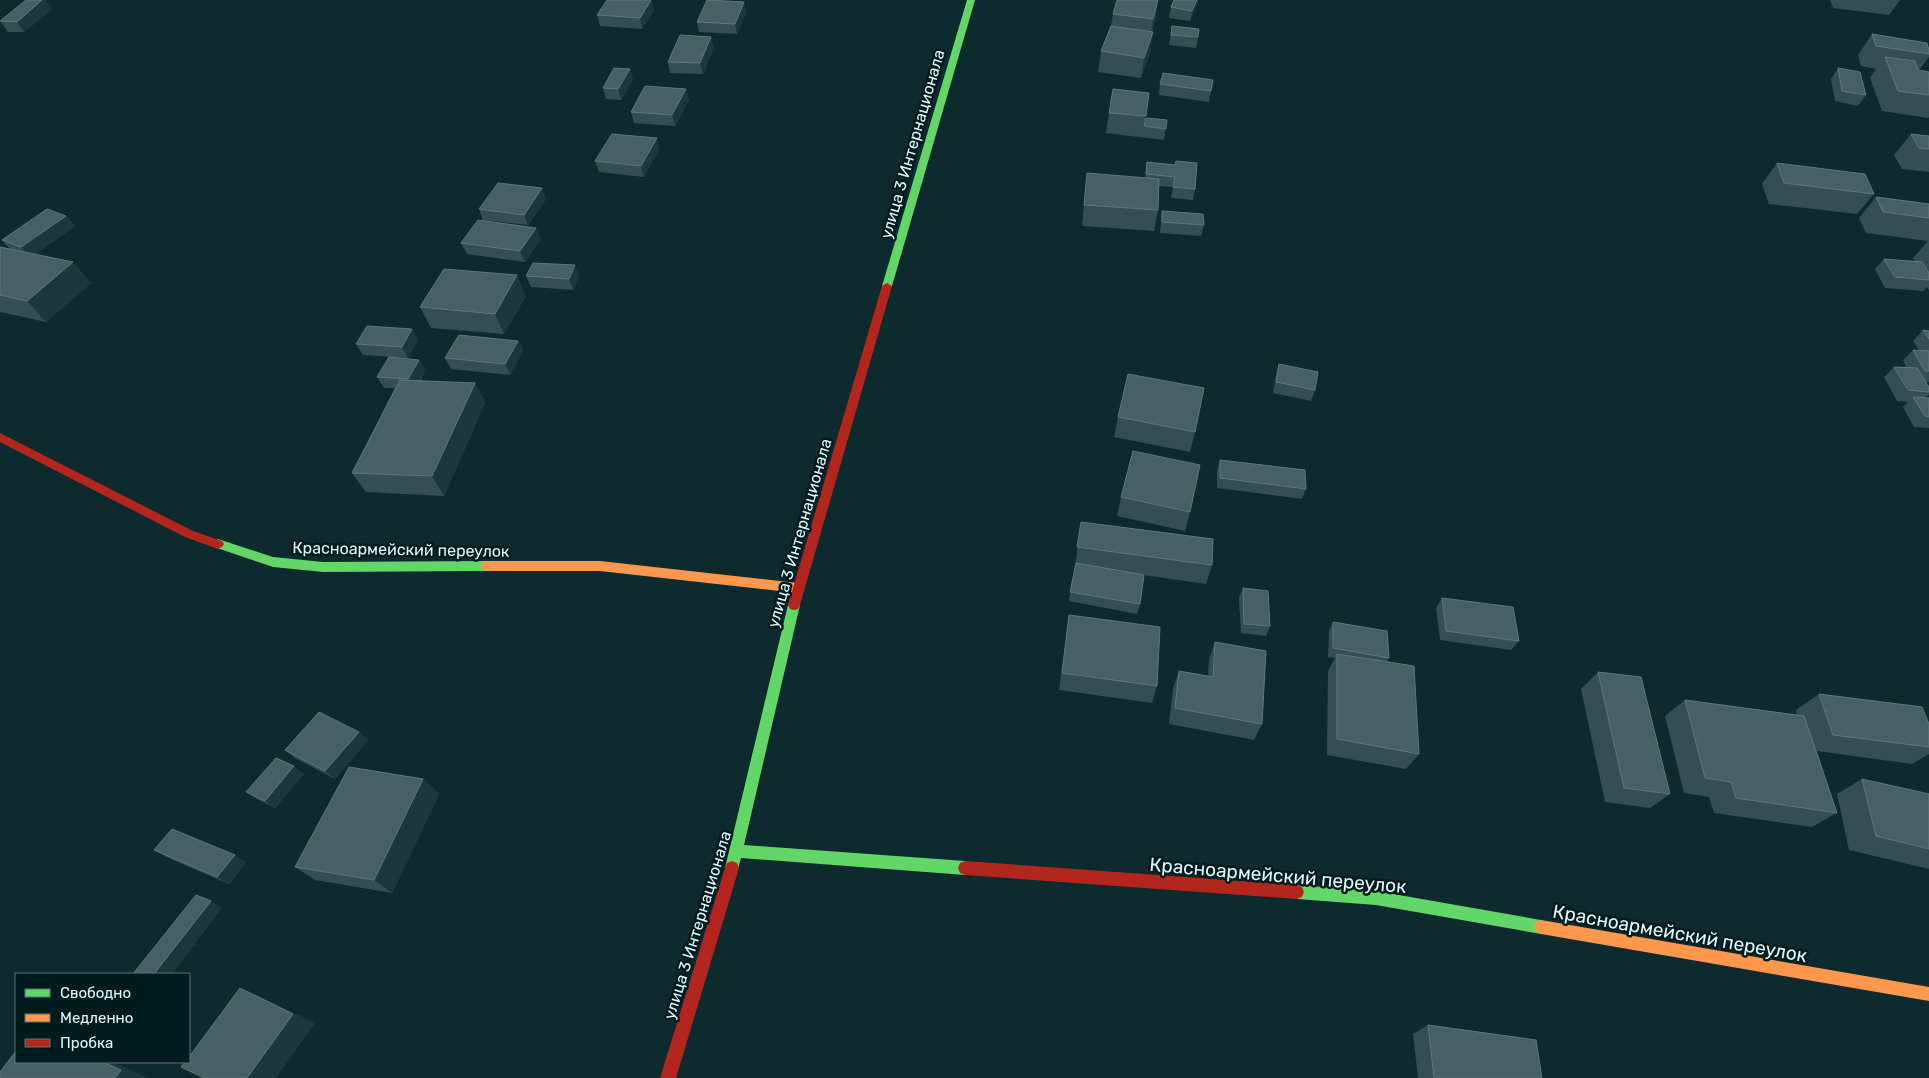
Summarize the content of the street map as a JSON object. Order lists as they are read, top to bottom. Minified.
{"streets":{"street":["улица 3 Интернационала","Красноармейский переулок"]},"crossings":[["улица 3 Интернационала","Красноармейский переулок"]],"legend":["Свободно","Медленно","Пробка"]}
